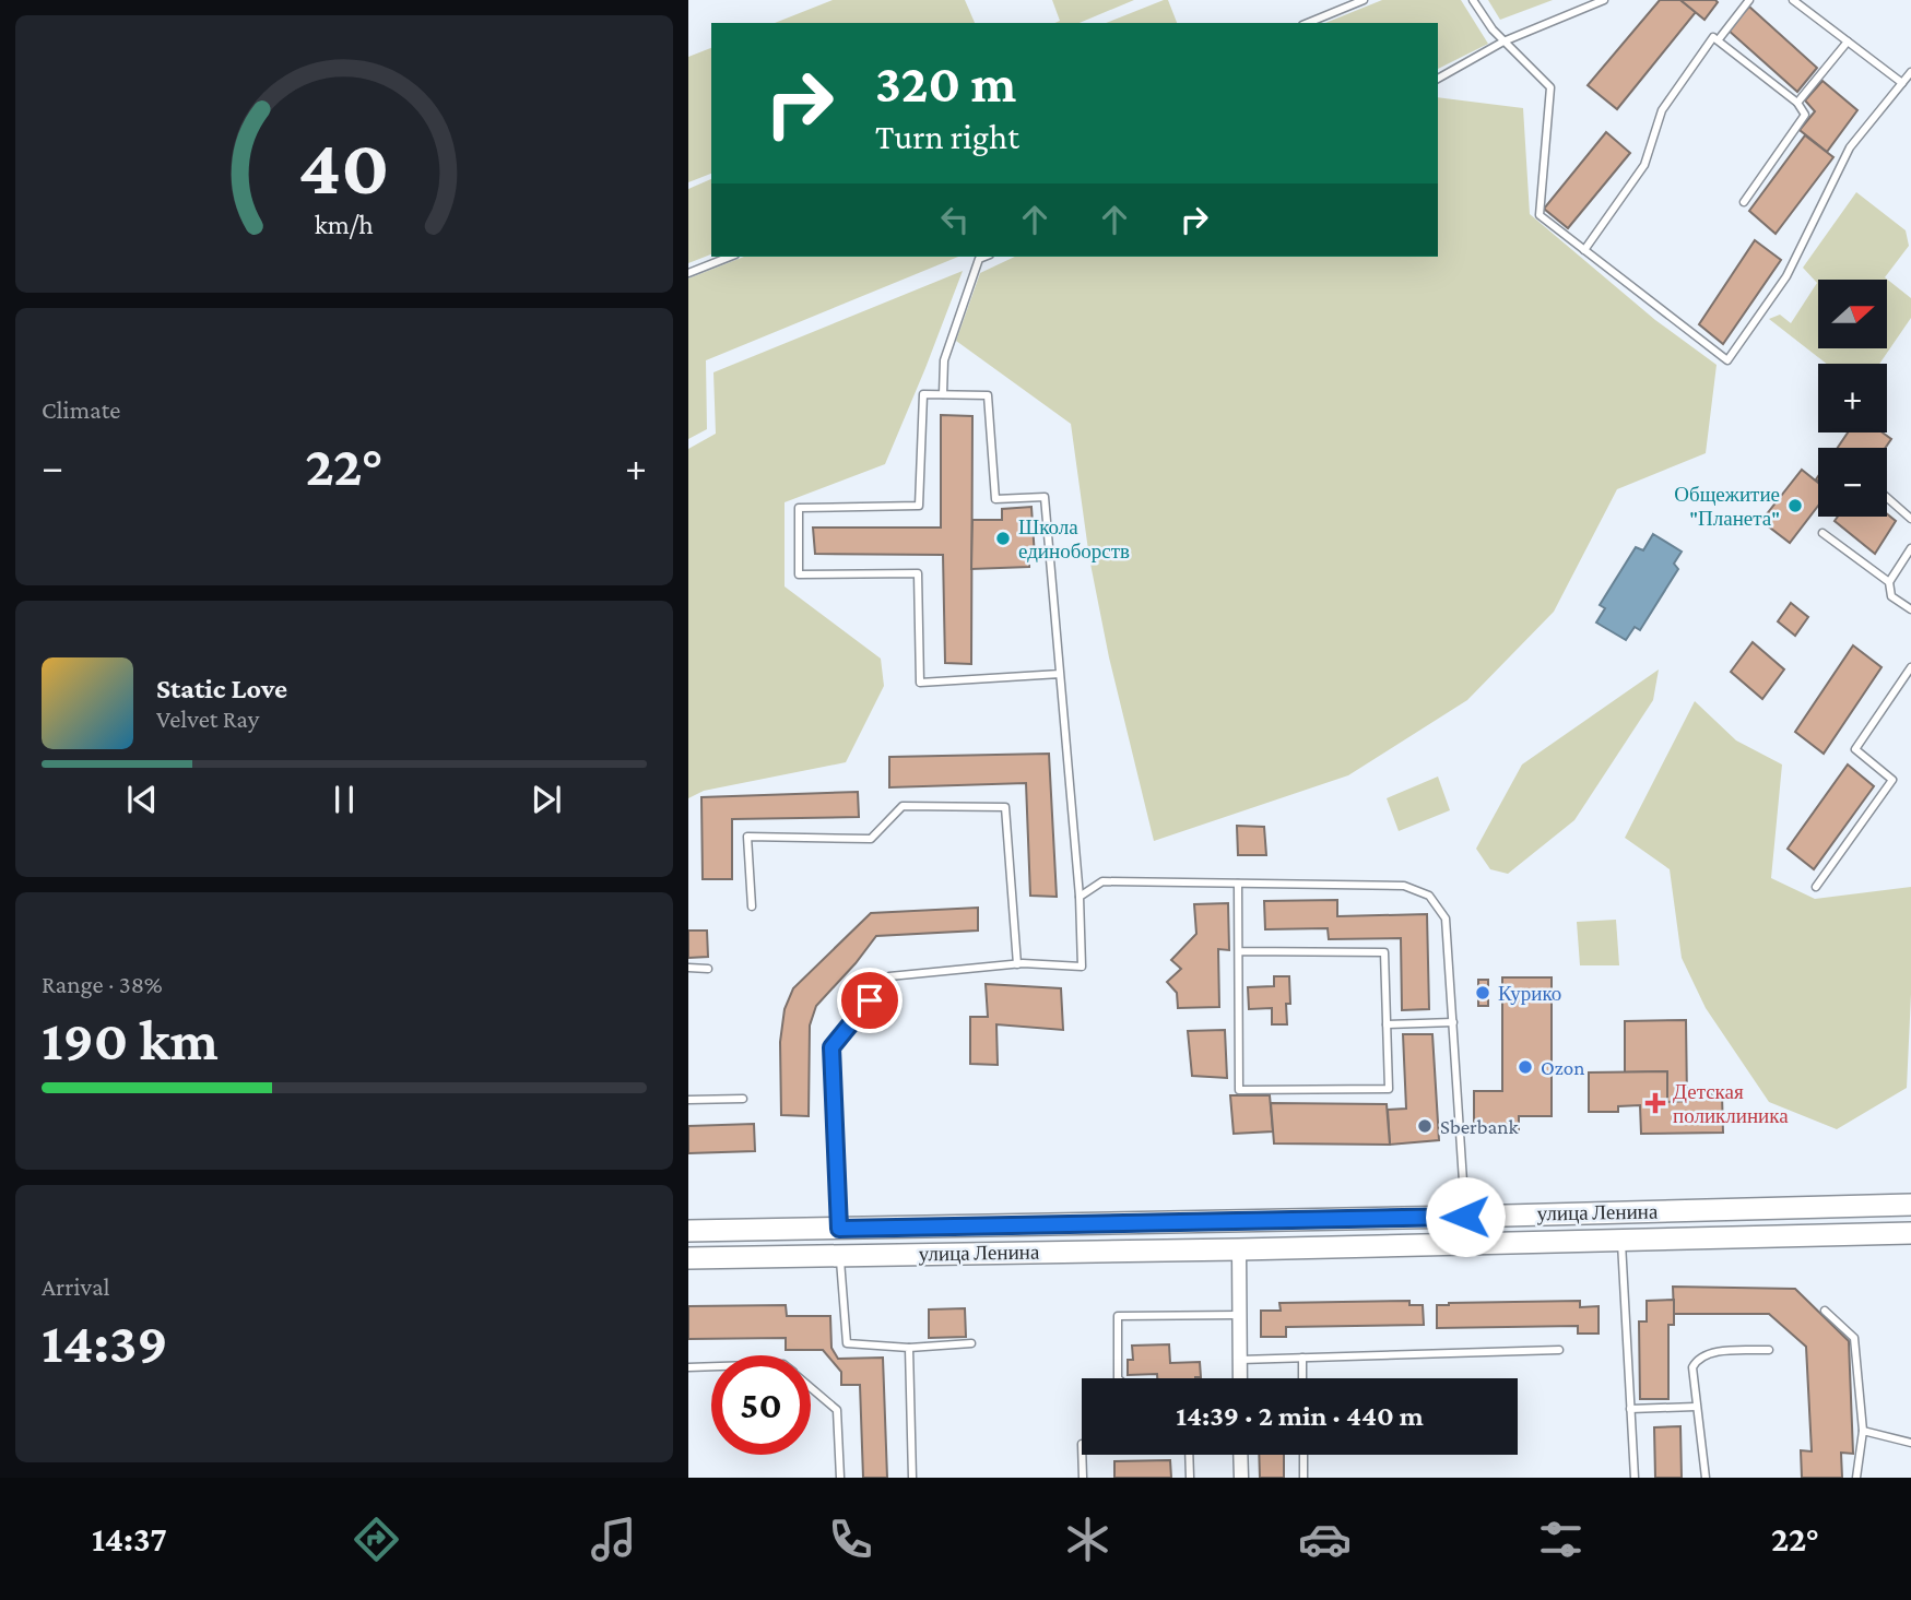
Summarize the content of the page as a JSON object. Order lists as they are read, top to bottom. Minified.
{"streets":{"main road":["улица Ленина"]},"places":{"other":["Общежитие \"Планета\"","Школа единоборств","Курико","Ozon","Sberbank"],"health":["Детская поликлиника"]},"north":"right","page":{"turn":["320 m","Turn right"],"map_buttons":["+","−"],"tile":["Climate",["Range · 38%","190 km"],["Arrival","14:39"]],"heat":["−","22°","+"],"song":["Static Love","Velvet Ray"],"limit":"50","trip":"14:39 · 2 min · 440 m","tabs":["14:37","22°"],"gauge":["40","km/h"]}}
